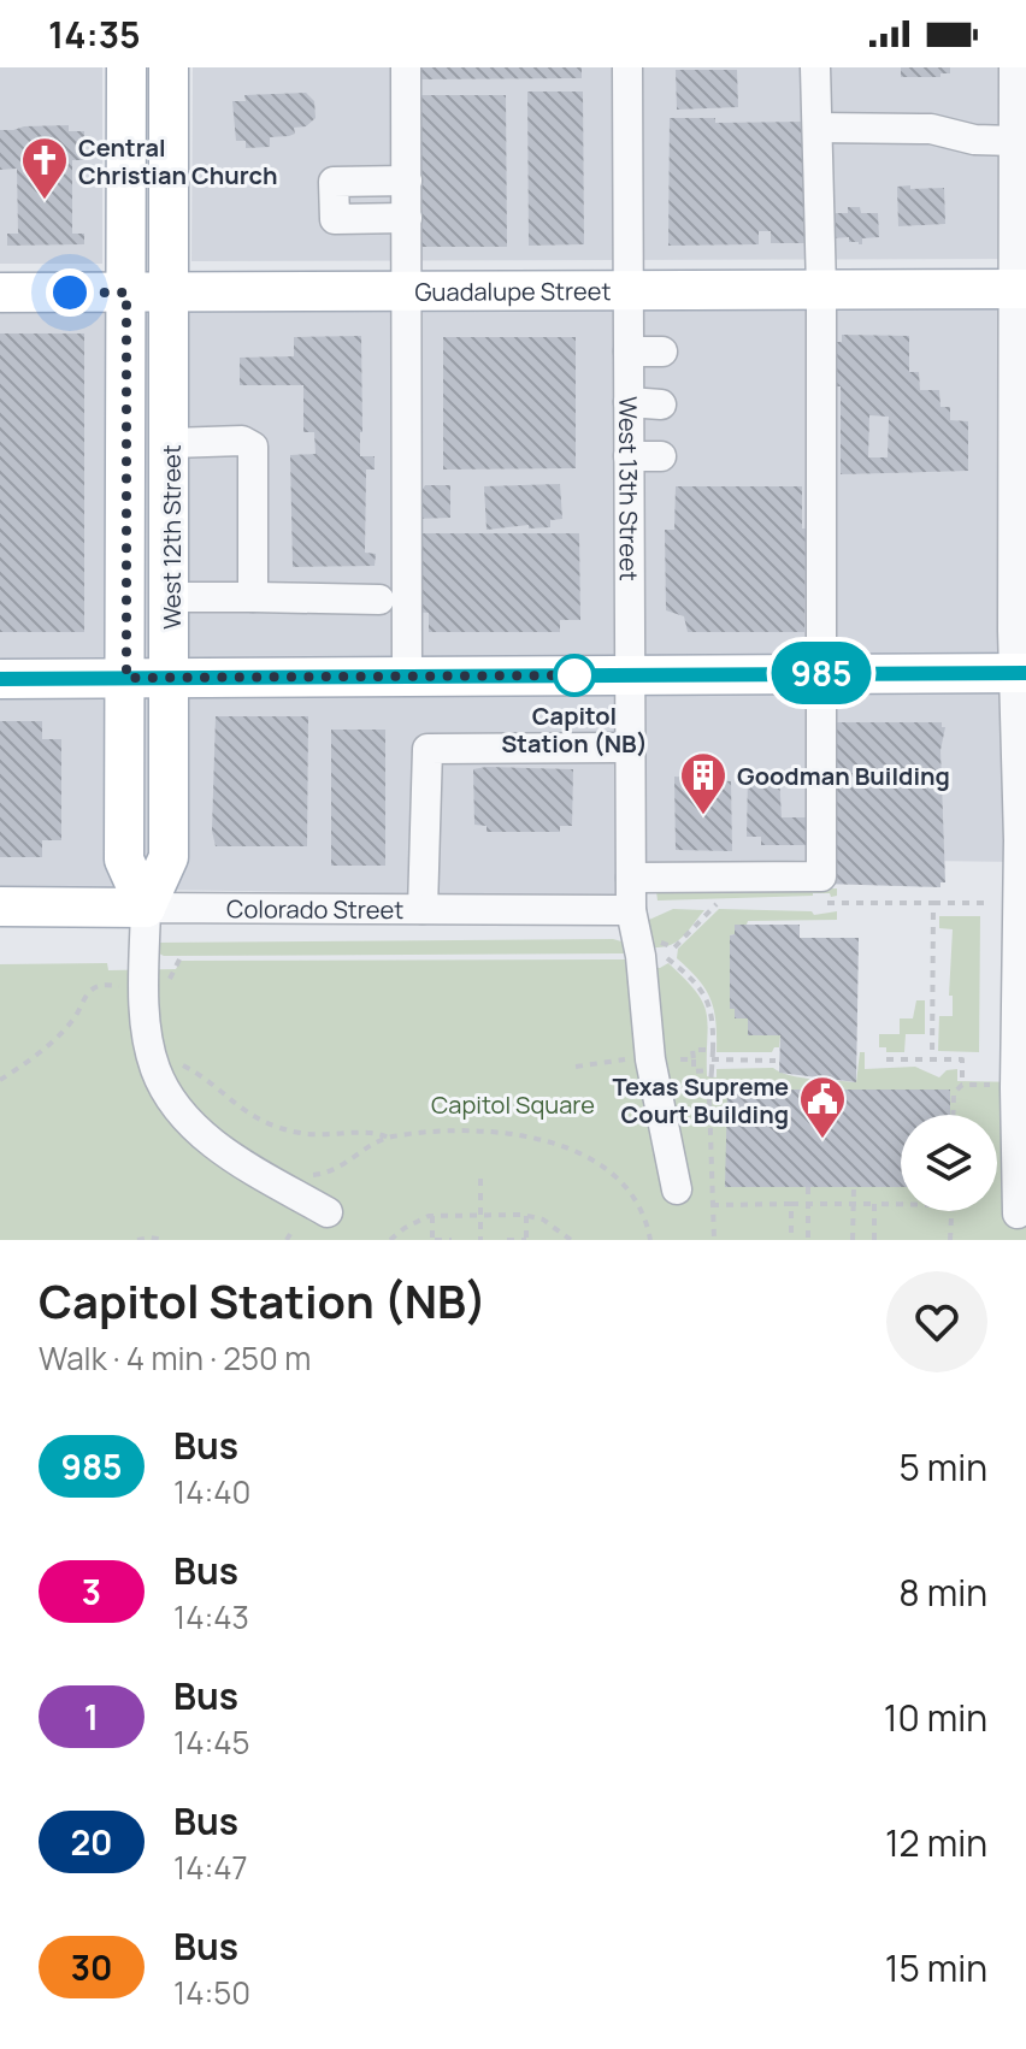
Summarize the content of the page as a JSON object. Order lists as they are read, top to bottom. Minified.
{"streets":{"main road":["Guadalupe Street","West 12th Street","Colorado Street"],"street":["West 13th Street"]},"crossings":[["Guadalupe Street","West 13th Street"],["Guadalupe Street","West 12th Street"],["West 13th Street","Colorado Street"],["West 12th Street","Colorado Street"]],"parks":["Capitol Square"],"places":{"church":["Central Christian Church"],"other":["Capitol Station (NB)"],"building":["Goodman Building"],"public building":["Texas Supreme Court Building"]},"lines":["bus line 985"],"page":{"status":"14:35","on_map":"985","heading":["Capitol Station (NB)","Walk · 4 min · 250 m"],"list":[{"mark":"985","name":"Bus","note":"14:40","value":"5 min"},{"mark":"3","name":"Bus","note":"14:43","value":"8 min"},{"mark":"1","name":"Bus","note":"14:45","value":"10 min"},{"mark":"20","name":"Bus","note":"14:47","value":"12 min"},{"mark":"30","name":"Bus","note":"14:50","value":"15 min"}]}}
